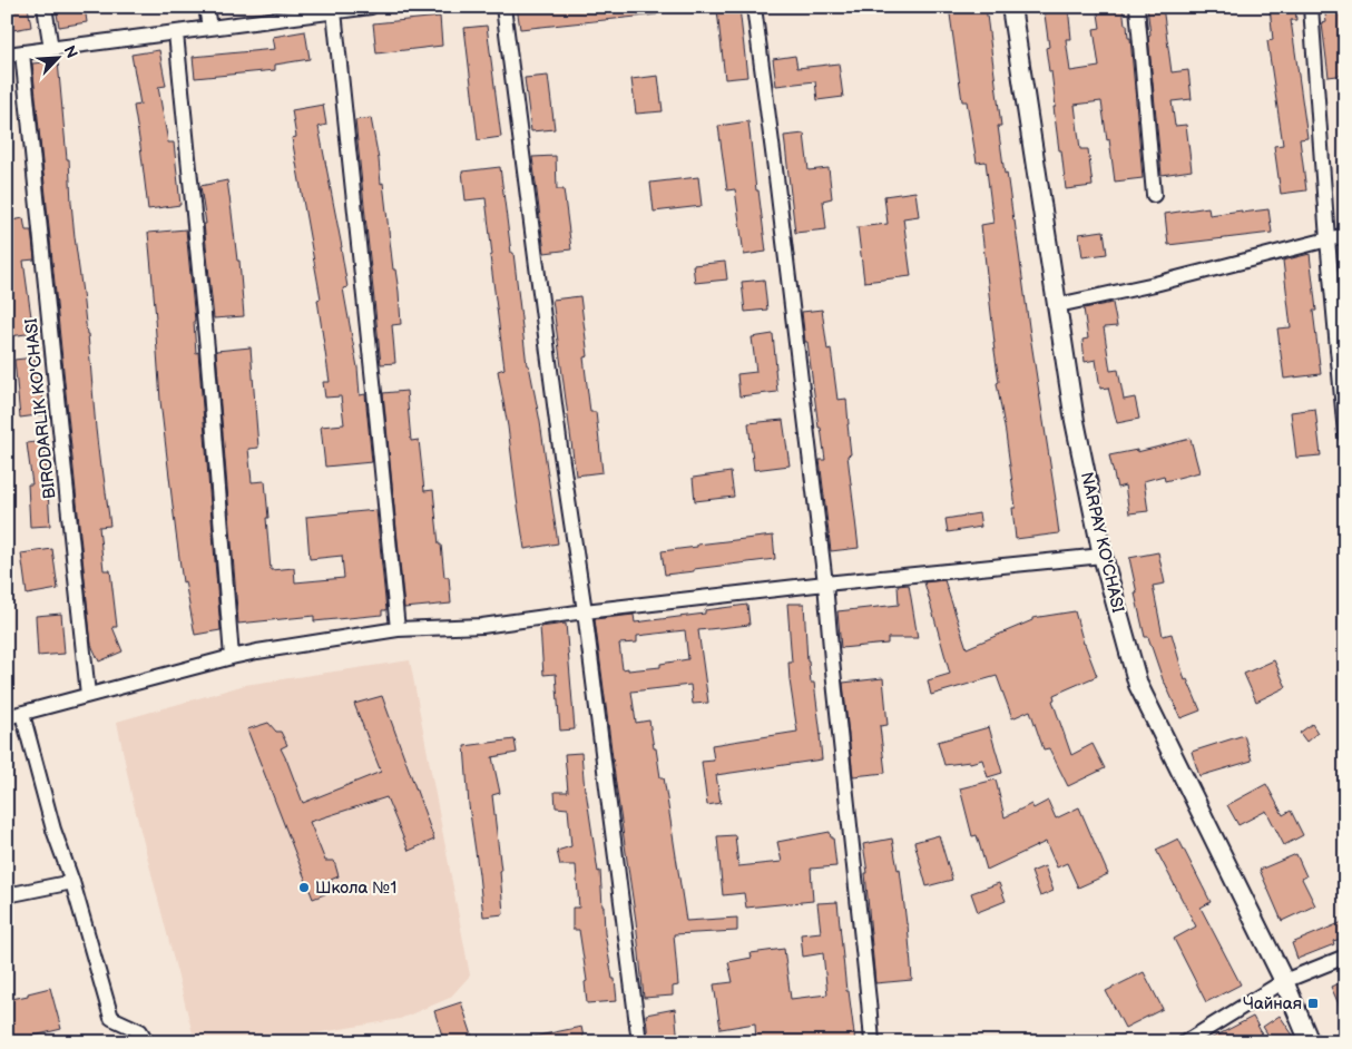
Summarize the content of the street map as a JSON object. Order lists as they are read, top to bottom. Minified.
{"streets":{"main road":["NARPAY KO'CHASI"],"street":["BIRODARLIK KO'CHASI"]},"places":{"other":["Школа №1"],"transit":["Чайная"]},"north":"top right"}
